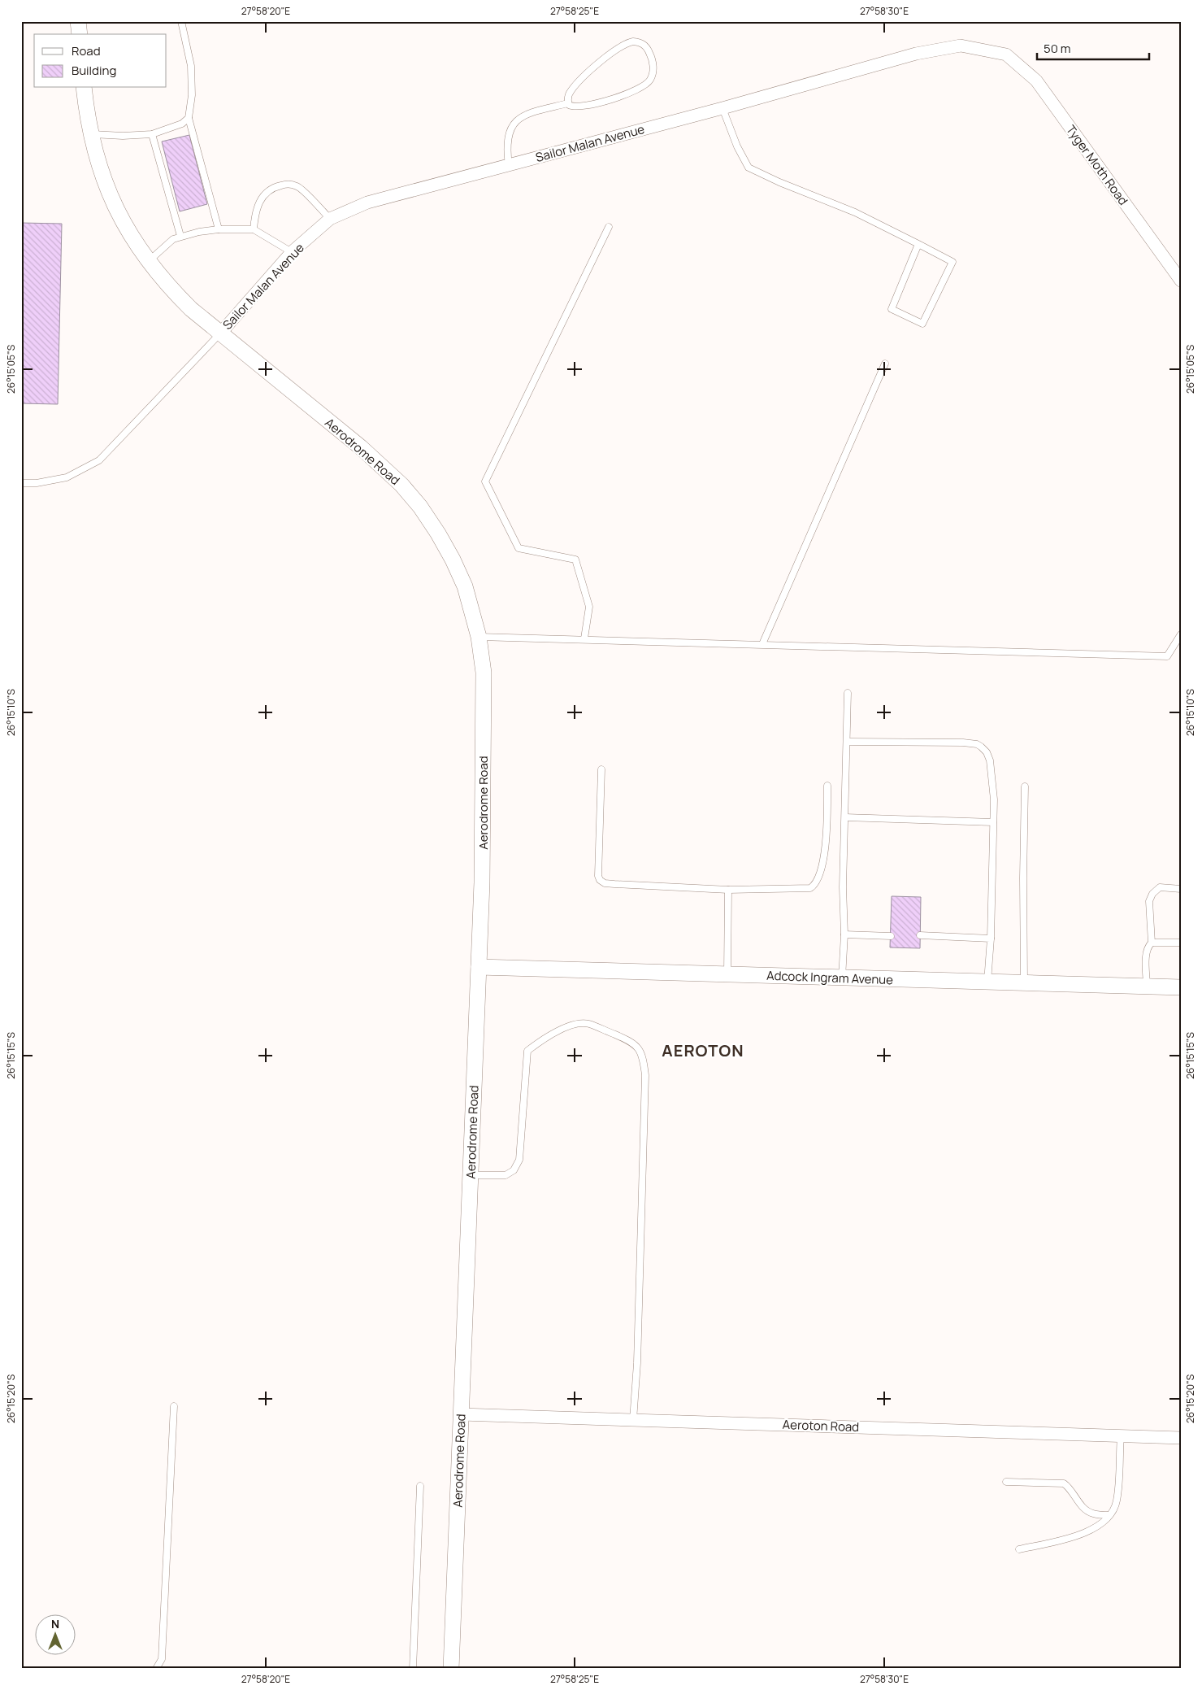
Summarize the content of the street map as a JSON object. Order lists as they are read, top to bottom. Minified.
{"streets":{"street":["Sailor Malan Avenue","Tyger Moth Road","Aerodrome Road","Adcock Ingram Avenue","Aeroton Road"]},"crossings":[["Sailor Malan Avenue","Tyger Moth Road"],["Sailor Malan Avenue","Aerodrome Road"],["Aerodrome Road","Adcock Ingram Avenue"],["Aerodrome Road","Aeroton Road"]],"districts":["AEROTON"],"legend":["Road","Building"],"scale_bar":"50 m","north":"top","coordinates":["27°58'20\"E","27°58'25\"E","27°58'30\"E","26°15'05\"S","26°15'10\"S","26°15'15\"S","26°15'20\"S"]}
